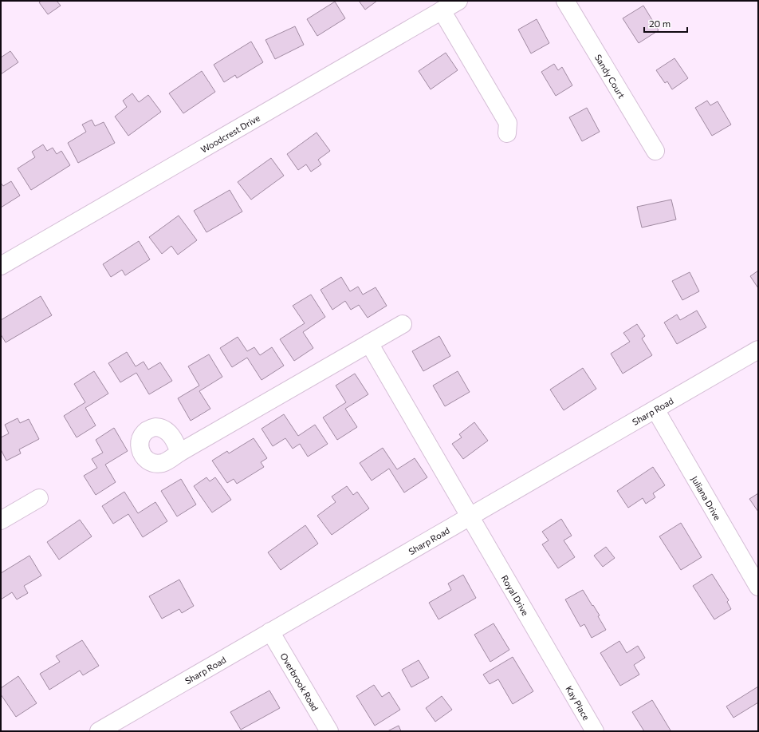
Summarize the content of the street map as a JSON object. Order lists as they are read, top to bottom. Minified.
{"streets":{"street":["Sandy Court","Woodcrest Drive","Sharp Road","Juliana Drive","Royal Drive","Overbrook Road","Kay Place"]},"crossings":[["Sharp Road","Juliana Drive"],["Sharp Road","Royal Drive"],["Sharp Road","Overbrook Road"],["Royal Drive","Kay Place"]],"scale_bar":"20 m"}
